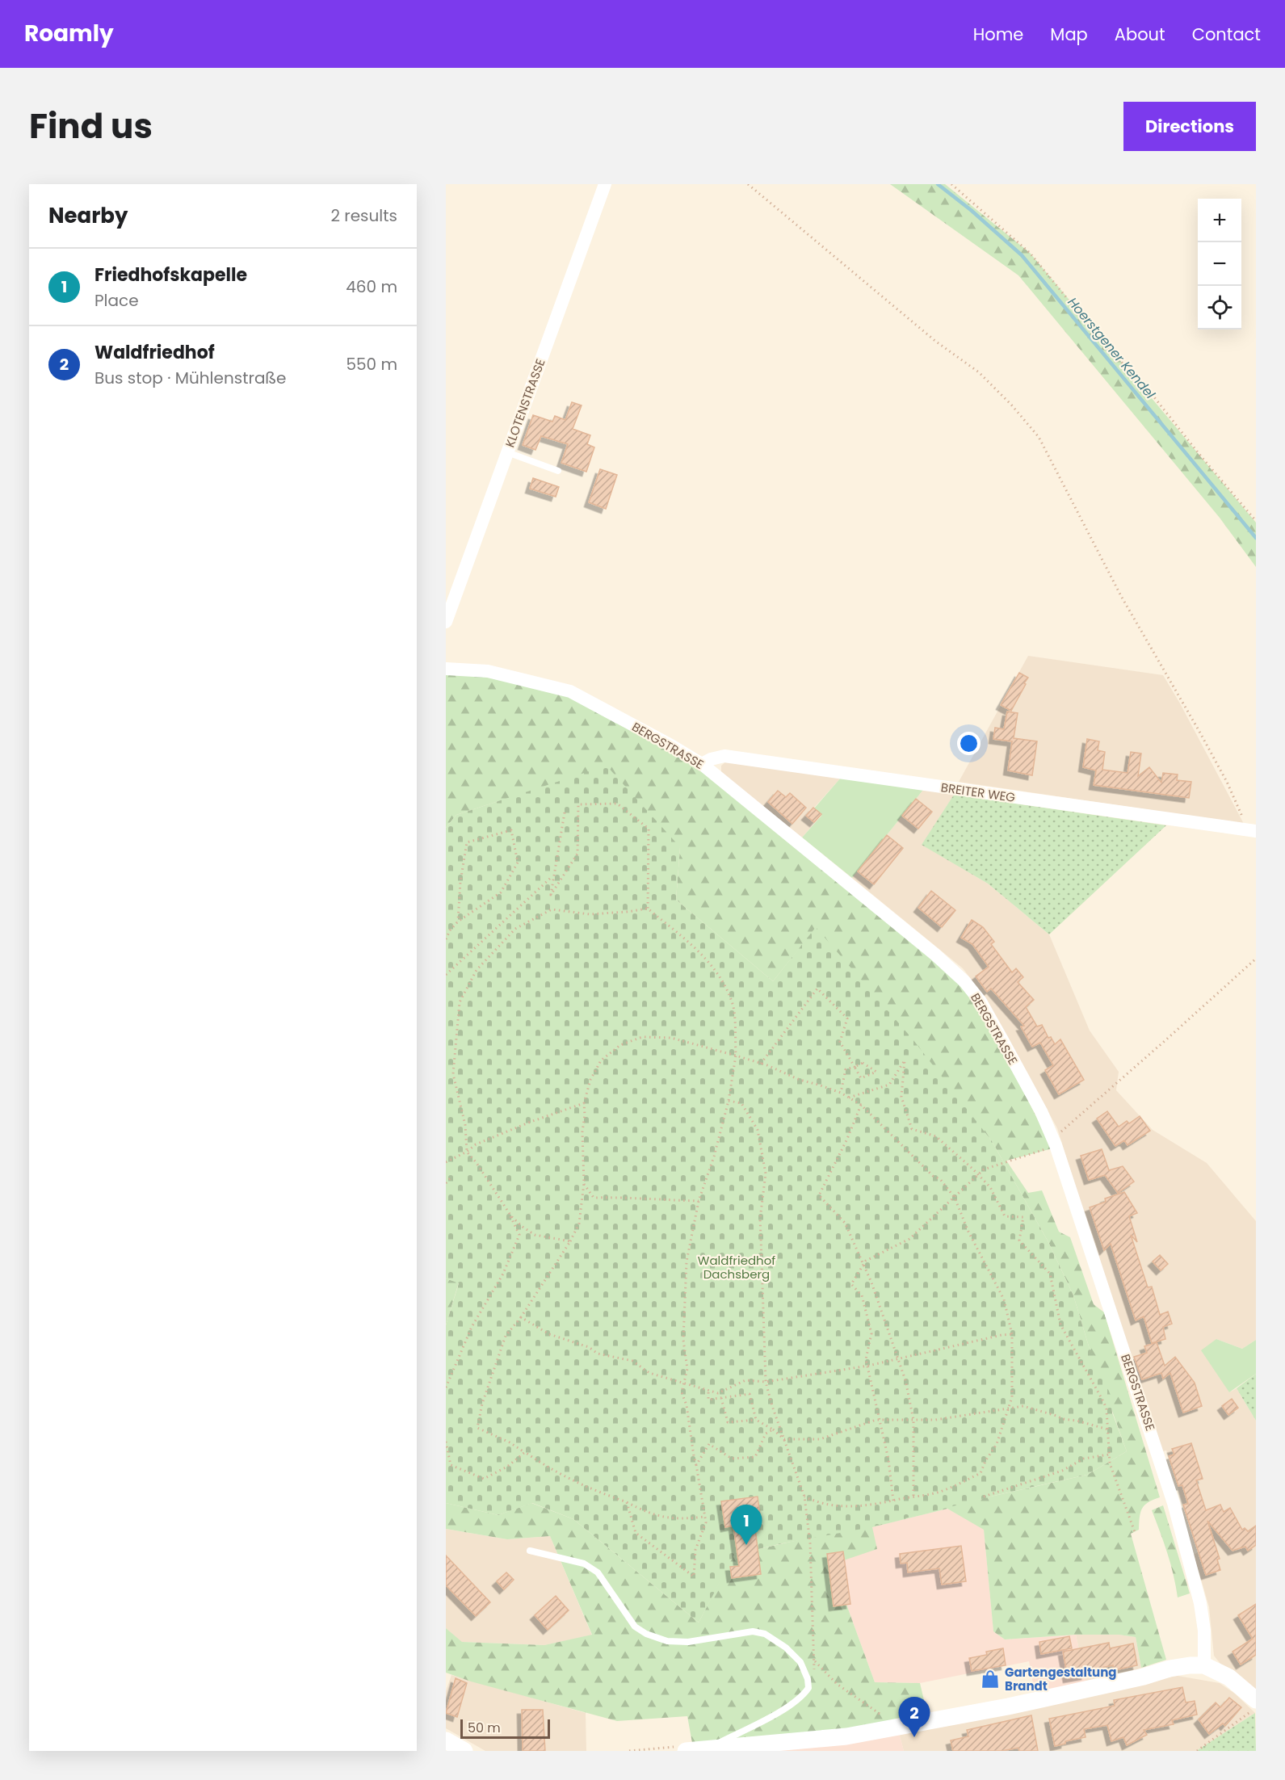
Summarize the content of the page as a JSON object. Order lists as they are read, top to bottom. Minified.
{"streets":{"street":["KLOTENSTRASSE","BERGSTRASSE","BREITER WEG"]},"crossings":[["BERGSTRASSE","BREITER WEG"]],"water":["Hoerstgener Kendel"],"parks":["Waldfriedhof Dachsberg"],"places":{"shop":["Gartengestaltung Brandt"]},"scale_bar":"50 m","page":{"header":"Roamly","nav":["Home","Map","About","Contact"],"title":"Find us","buttons":"Directions","heading":["Nearby","2 results"],"map_buttons":["+","−"],"list":[{"mark":"1","name":"Friedhofskapelle","note":"Place","value":"460 m"},{"mark":"2","name":"Waldfriedhof","note":"Bus stop · Mühlenstraße","value":"550 m"}],"pins":["1","2"],"scale":"50 m"}}
